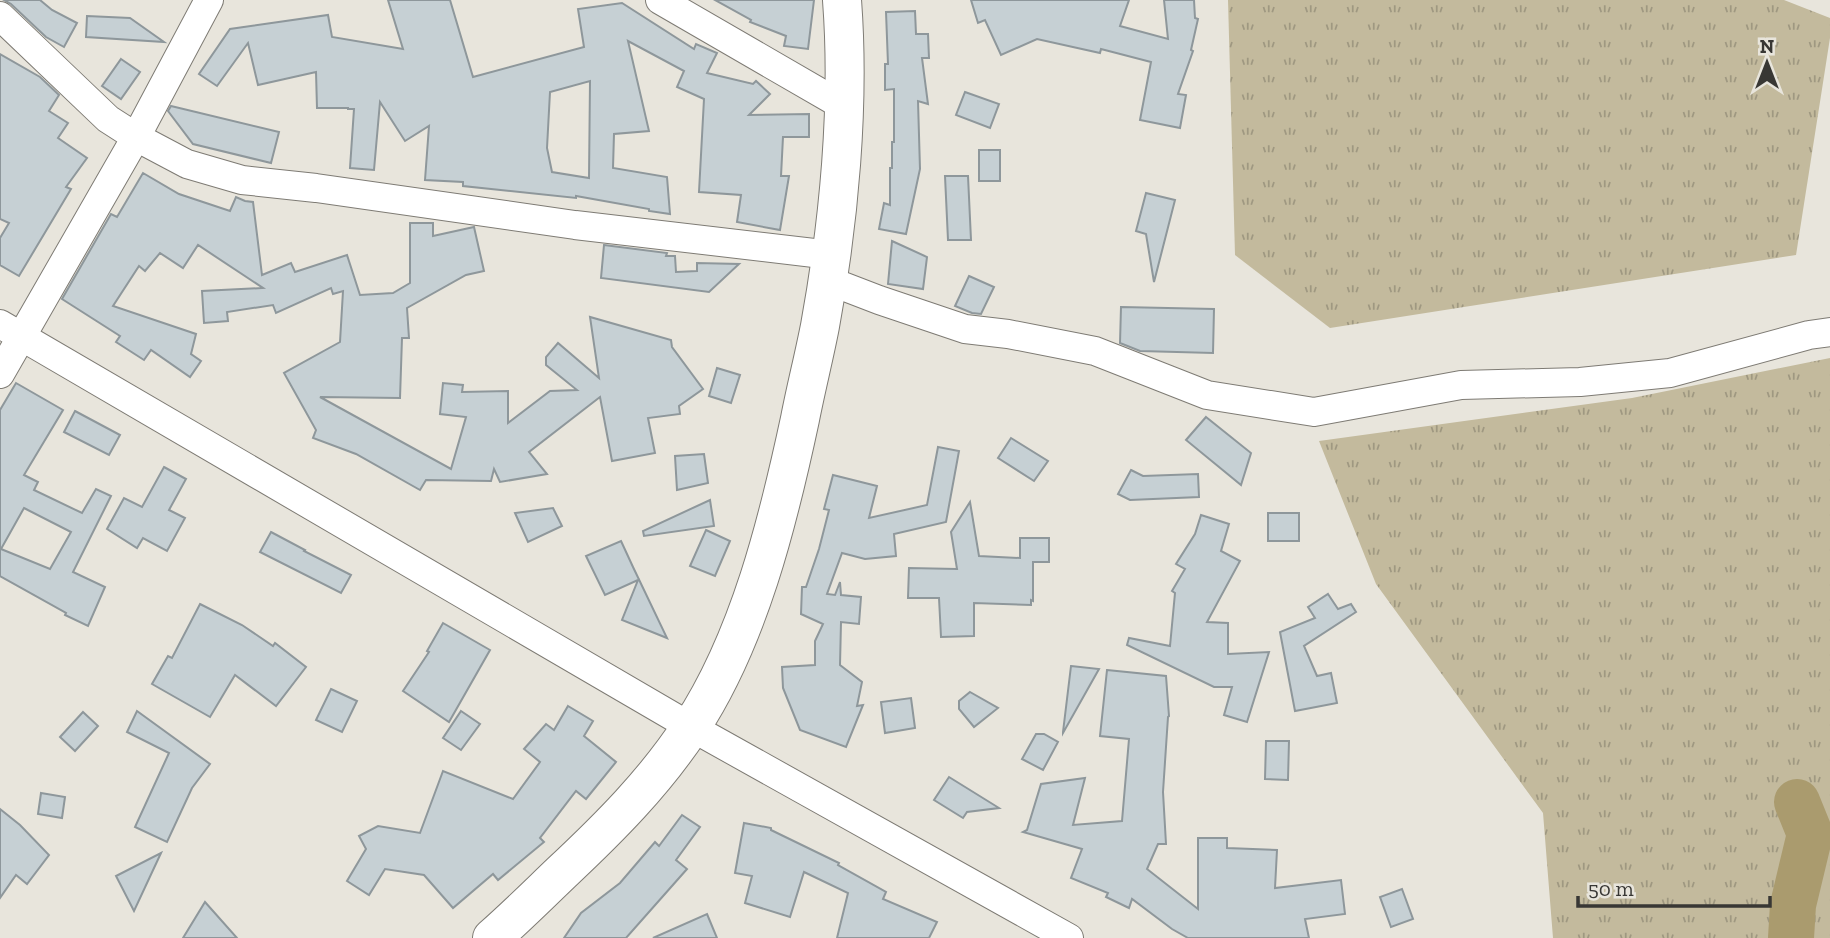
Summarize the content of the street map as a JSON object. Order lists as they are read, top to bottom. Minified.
{"scale_bar":"50 m","north":"top"}
